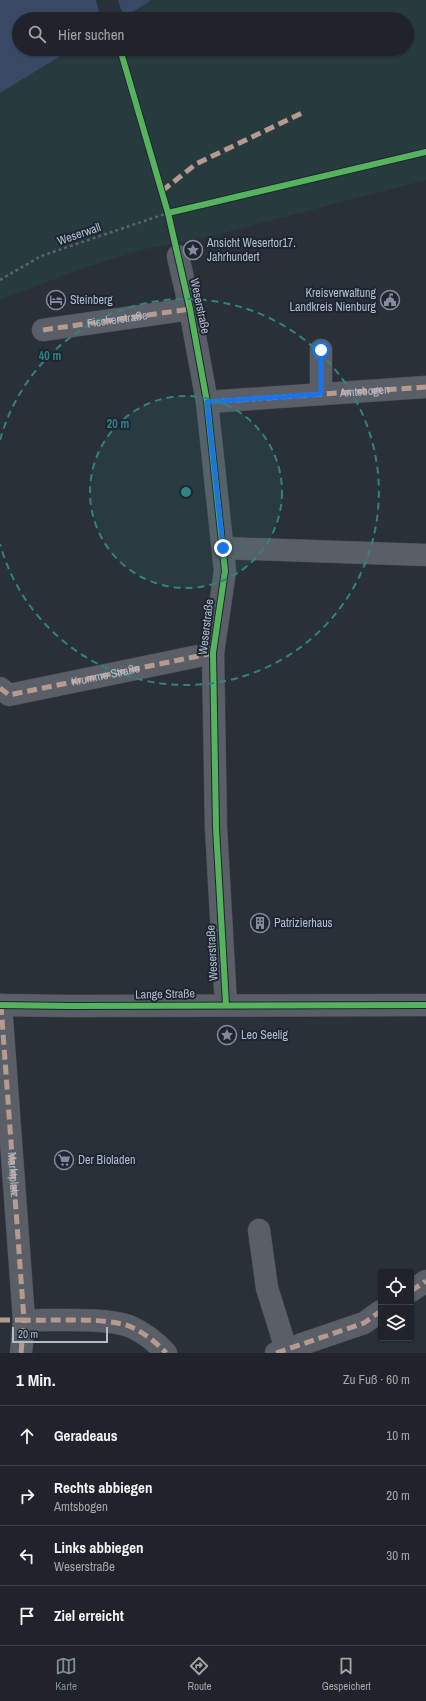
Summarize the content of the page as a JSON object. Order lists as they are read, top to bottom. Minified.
{"streets":{"street":["Weserstraße","Fischerstraße","Amtsbogen","Krumme Straße","Lange Straße","Marktplatz"],"path":["Weserwall"]},"crossings":[["Weserstraße","Fischerstraße"],["Weserstraße","Amtsbogen"],["Weserstraße","Krumme Straße"],["Weserstraße","Lange Straße"],["Lange Straße","Marktplatz"]],"places":{"place":["Ansicht Wesertor17. Jahrhundert","Leo Seelig"],"hotel":["Steinberg"],"public building":["Kreisverwaltung Landkreis Nienburg"],"building":["Patrizierhaus"],"supermarket":["Der Bioladen"]},"scale_bar":"20 m","page":{"search":"Hier suchen","scale":"20 m","heading":["1 Min.","Zu Fuß · 60 m"],"list":[["Geradeaus","10 m"],["Rechts abbiegen","Amtsbogen","20 m"],["Links abbiegen","Weserstraße","30 m"],"Ziel erreicht"],"nav":["Karte","Route","Gespeichert"]},"rings":["40 m","20 m"]}
